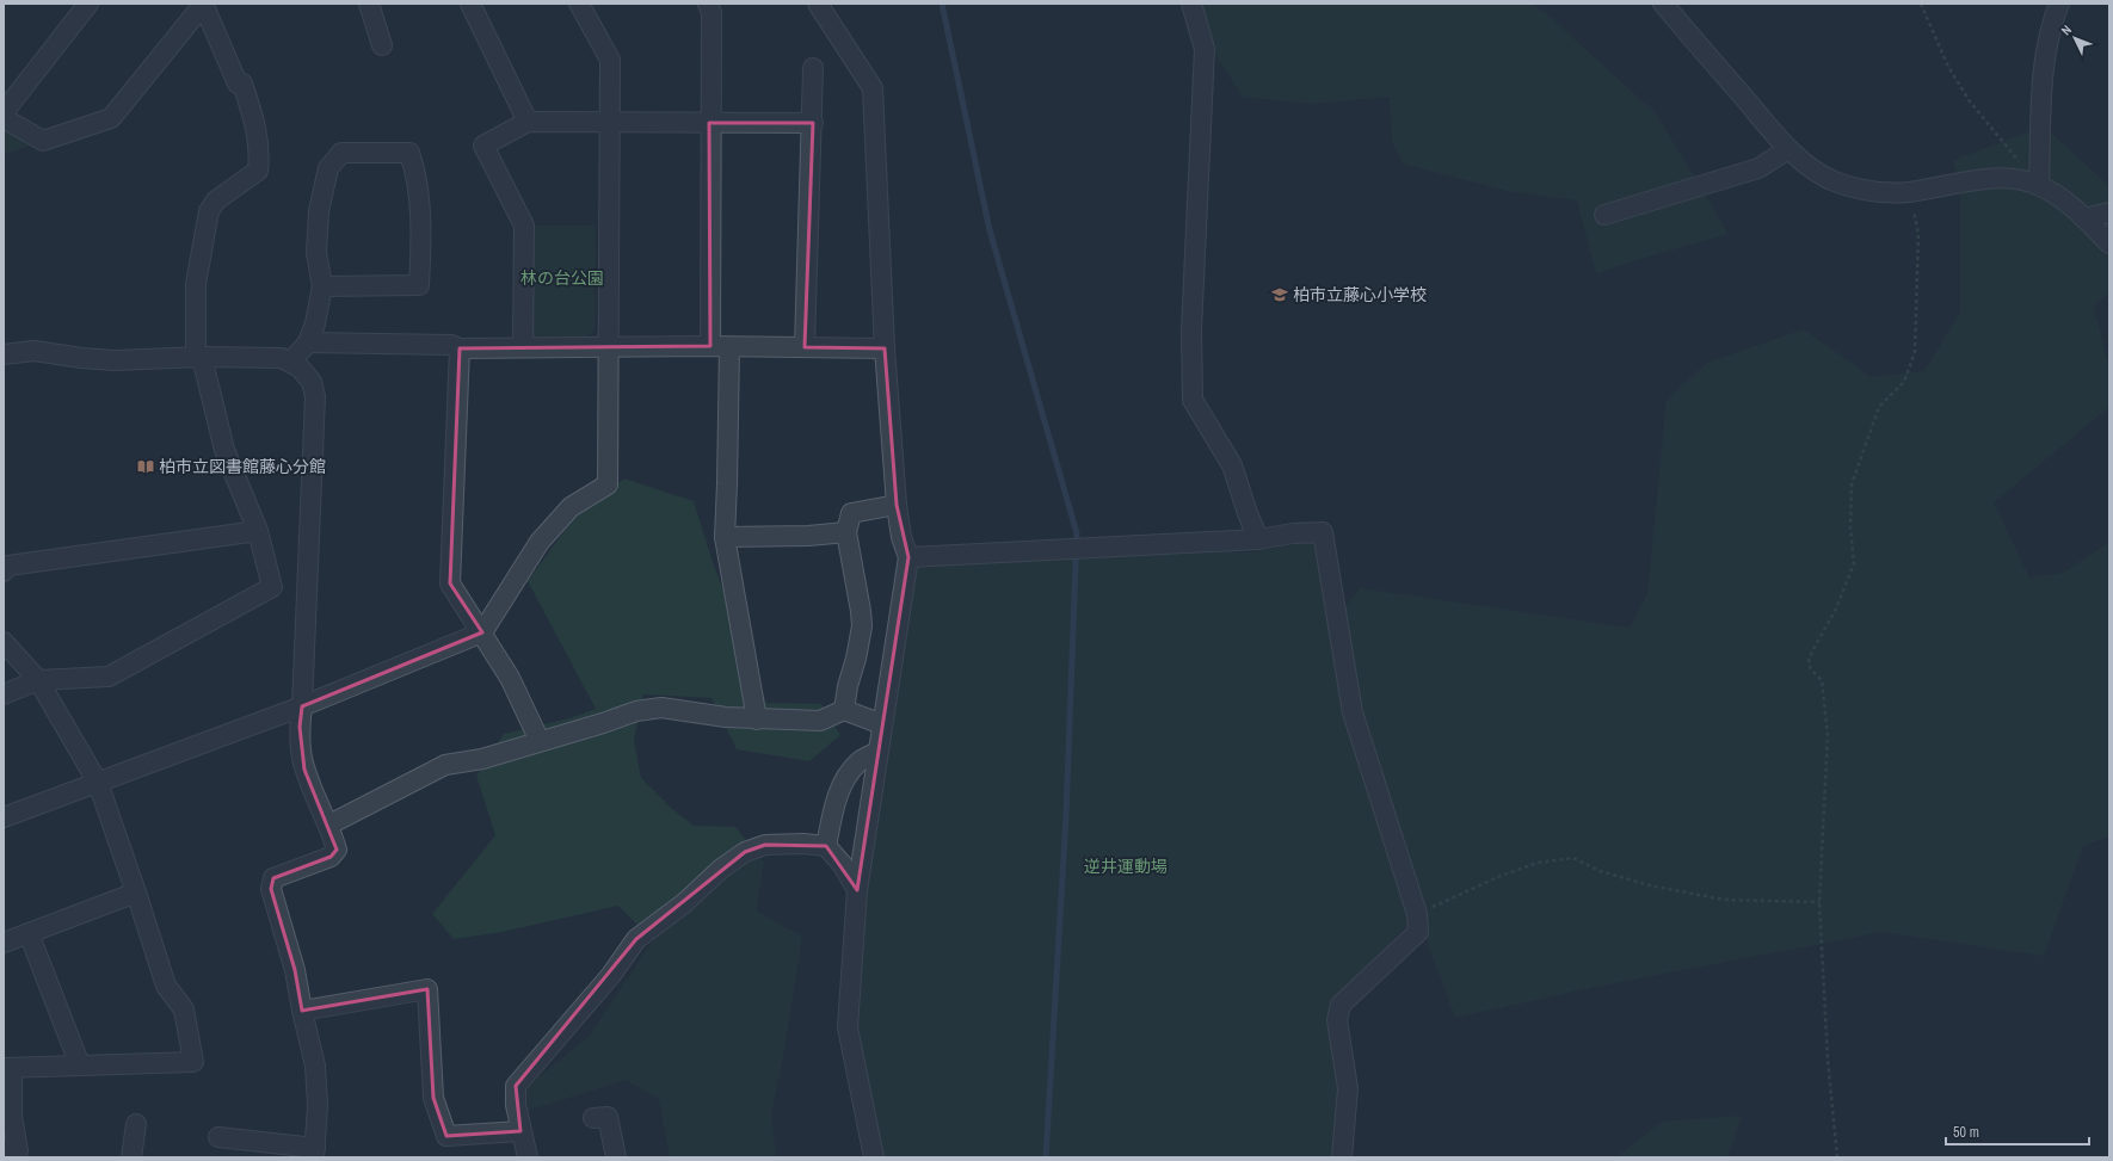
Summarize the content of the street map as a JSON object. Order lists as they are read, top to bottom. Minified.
{"parks":["林の台公園","逆井運動場"],"places":{"school or university":["柏市立藤心小学校"],"library":["柏市立図書館藤心分館"]},"scale_bar":"50 m","north":"top left"}
